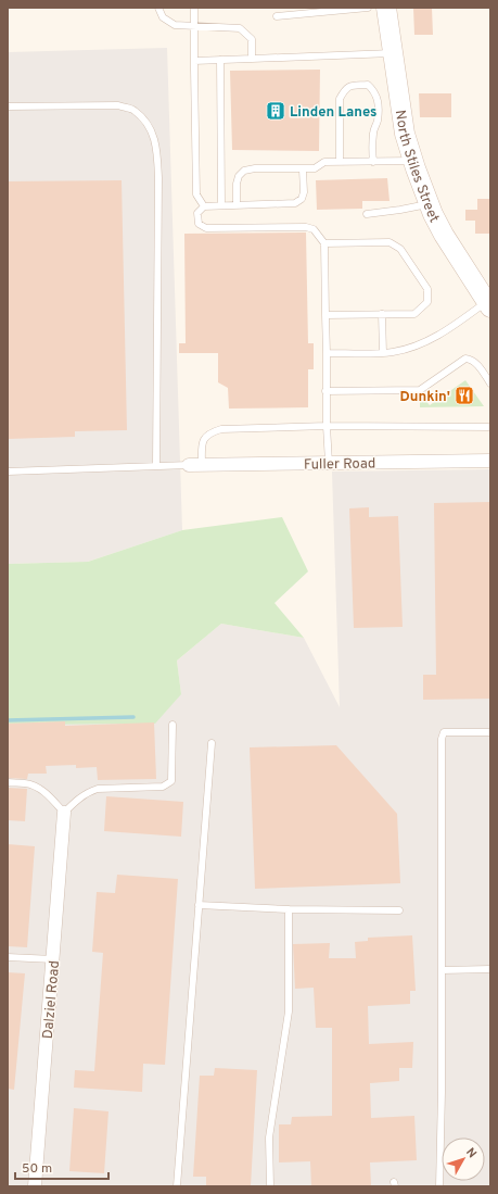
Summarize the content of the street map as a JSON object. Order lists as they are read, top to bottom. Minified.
{"streets":{"main road":["North Stiles Street"],"street":["Fuller Road","Dalziel Road"]},"places":{"building":["Linden Lanes"],"restaurant":["Dunkin'"]},"scale_bar":"50 m","north":"top right"}
